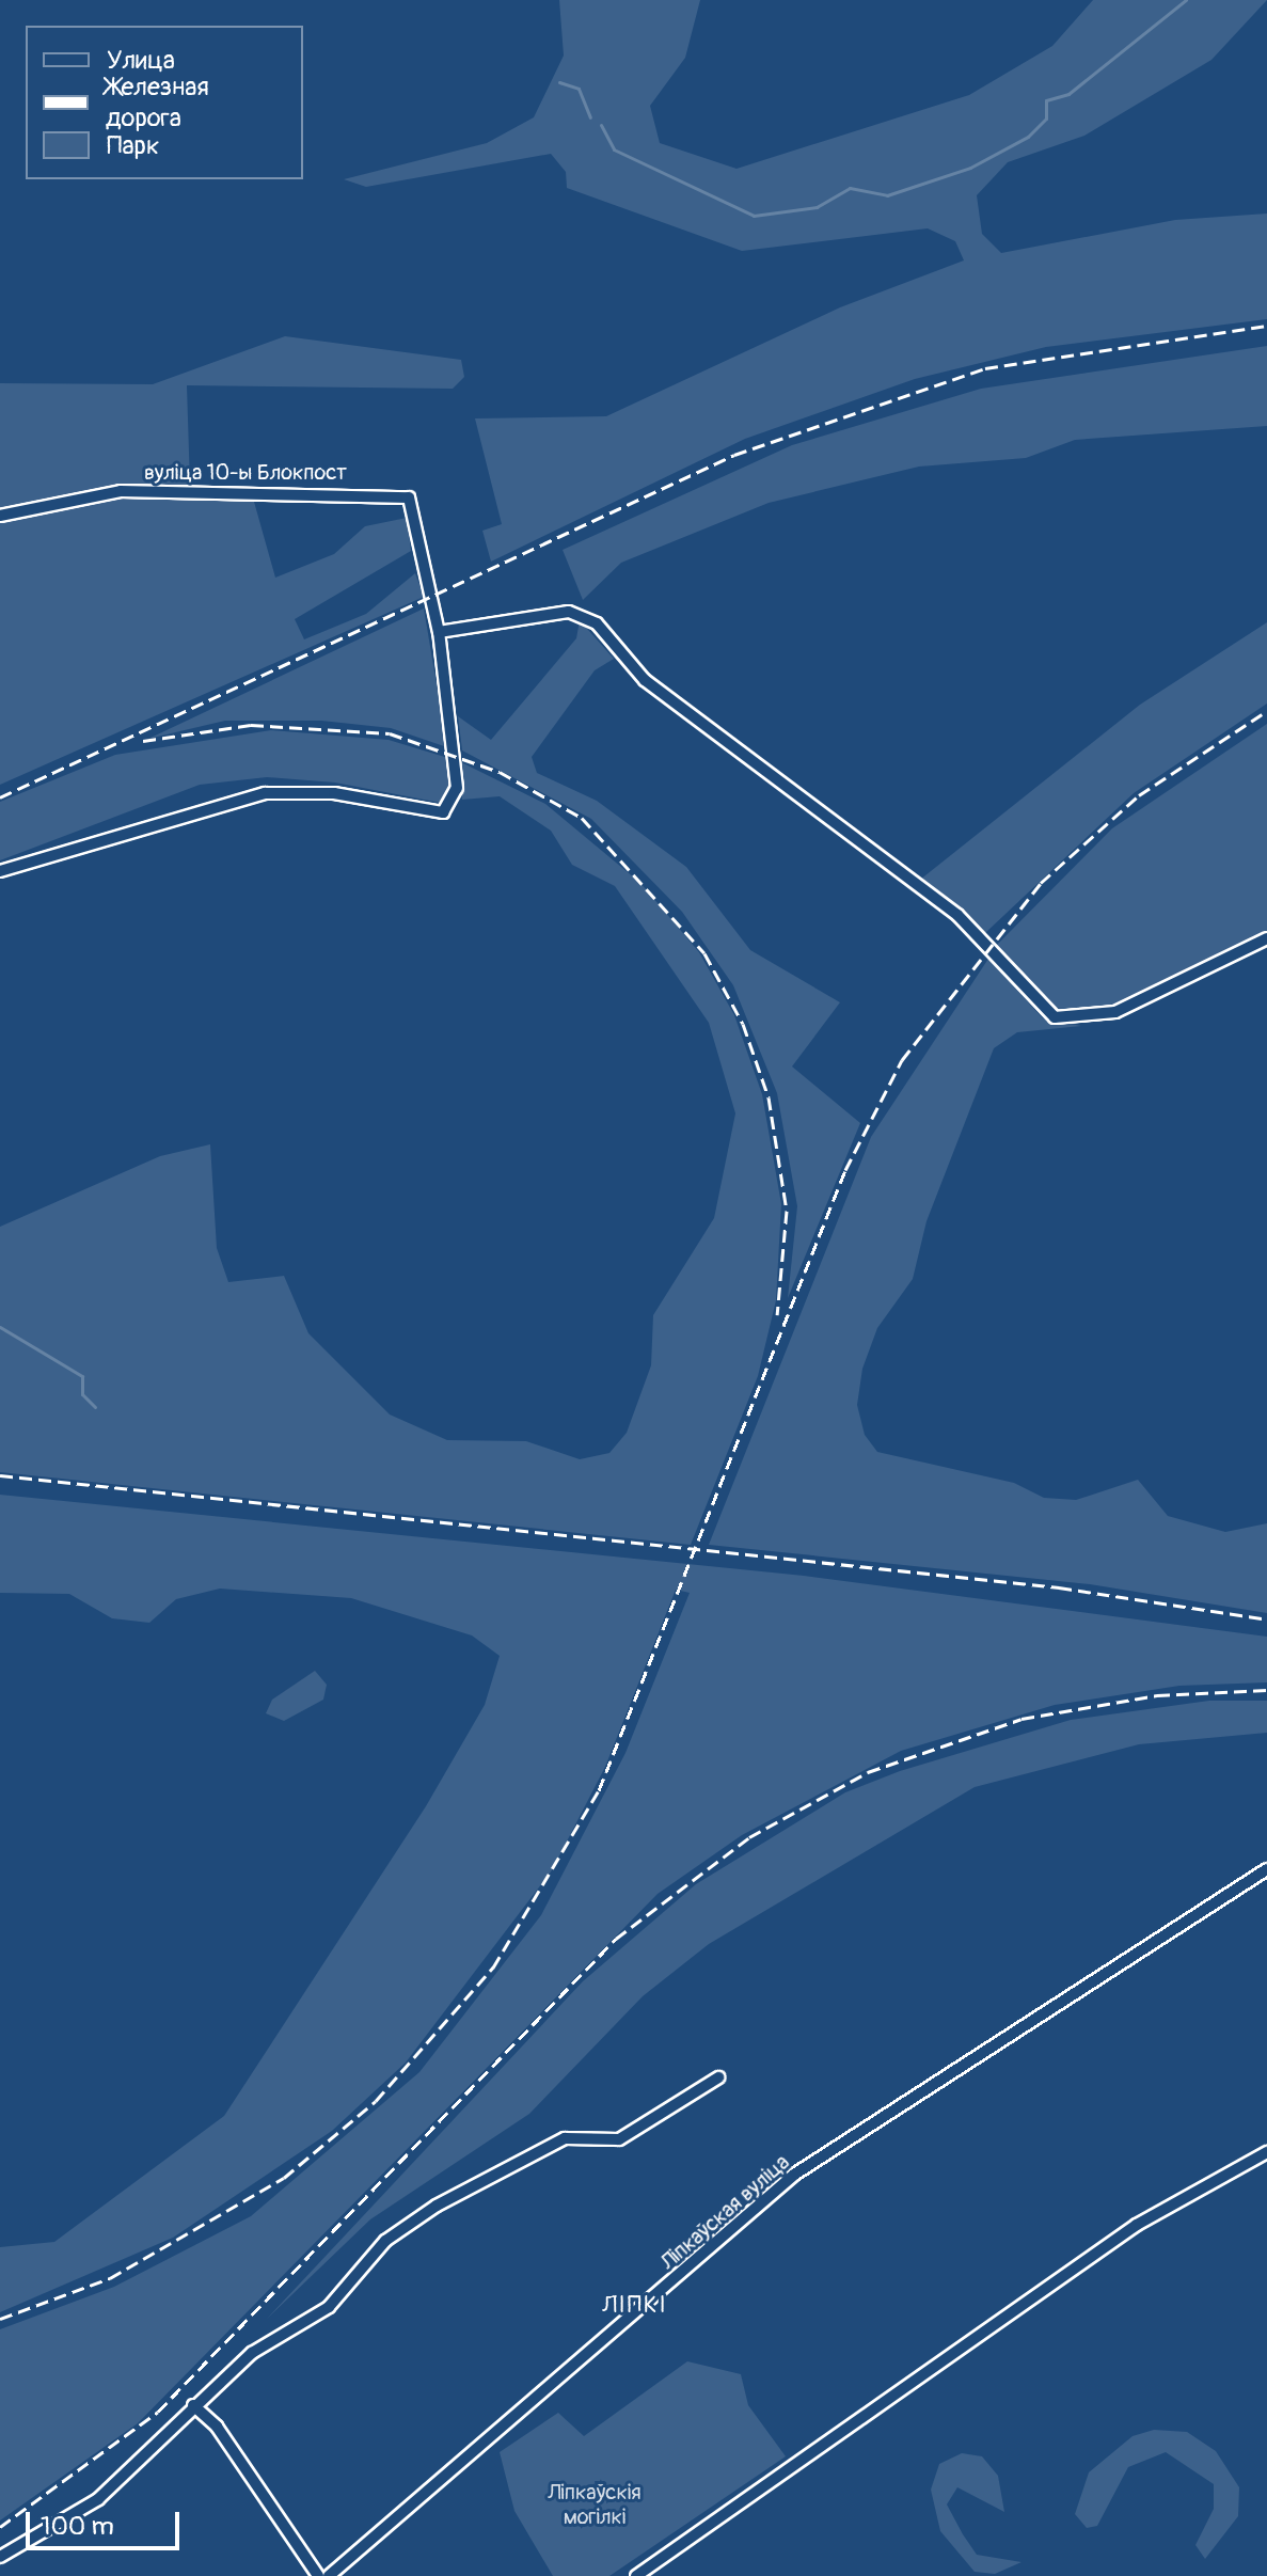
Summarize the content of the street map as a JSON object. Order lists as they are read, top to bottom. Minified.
{"streets":{"street":["вуліца 10-ы Блокпост","Ліпкаўская вуліца"]},"districts":["ЛІПКІ"],"parks":["Ліпкаўскія могілкі"],"legend":["Улица","Железная дорога","Парк"],"scale_bar":"100 m"}
